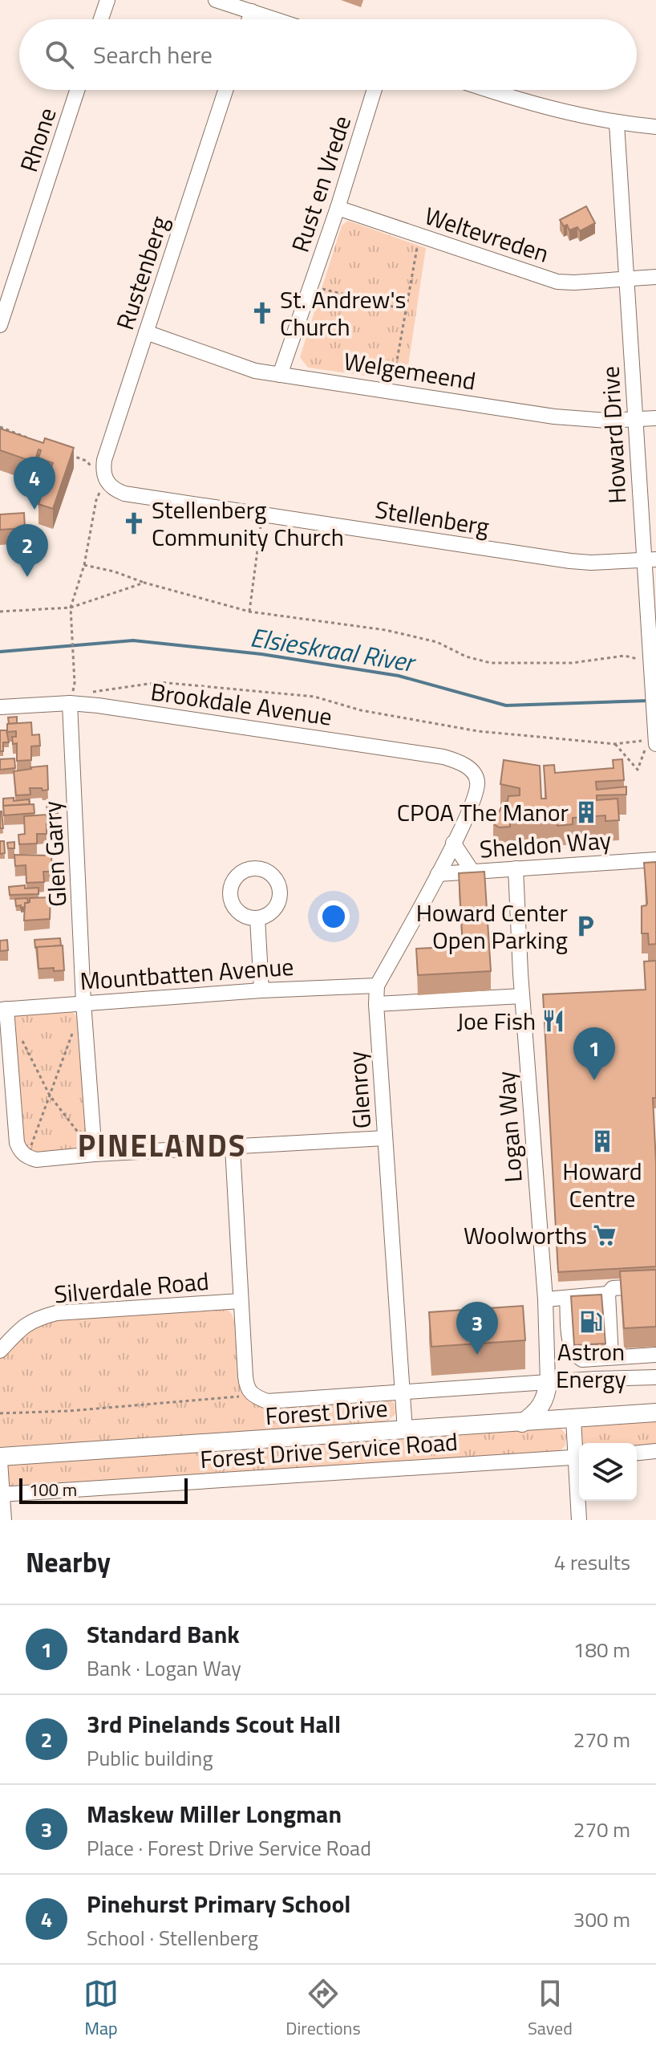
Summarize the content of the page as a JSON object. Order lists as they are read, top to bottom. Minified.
{"streets":{"main road":["Forest Drive"],"street":["Rhone","Rust en Vrede","Weltevreden","Rustenberg","Welgemeend","Howard Drive","Stellenberg","Brookdale Avenue","Sheldon Way","Glen Garry","Mountbatten Avenue","Glenroy","Logan Way","Silverdale Road","Forest Drive Service Road"]},"crossings":[["Rust en Vrede","Weltevreden"],["Rust en Vrede","Welgemeend"],["Weltevreden","Howard Drive"],["Rustenberg","Welgemeend"],["Rustenberg","Stellenberg"],["Welgemeend","Howard Drive"],["Howard Drive","Stellenberg"],["Brookdale Avenue","Glen Garry"],["Brookdale Avenue","Glenroy"],["Sheldon Way","Glenroy"],["Sheldon Way","Logan Way"],["Glen Garry","Mountbatten Avenue"],["Mountbatten Avenue","Glenroy"],["Glenroy","Forest Drive"]],"districts":["PINELANDS"],"water":["Elsieskraal River"],"places":{"church":["St. Andrew's Church","Stellenberg Community Church"],"building":["CPOA The Manor","Howard Centre"],"parking":["Howard Center Open Parking"],"restaurant":["Joe Fish"],"supermarket":["Woolworths"],"fuel station":["Astron Energy"]},"scale_bar":"100 m","page":{"search":"Search here","pins":["4","2","1","3"],"scale":"100 m","heading":["Nearby","4 results"],"list":[{"mark":"1","name":"Standard Bank","note":"Bank · Logan Way","value":"180 m"},{"mark":"2","name":"3rd Pinelands Scout Hall","note":"Public building","value":"270 m"},{"mark":"3","name":"Maskew Miller Longman","note":"Place · Forest Drive Service Road","value":"270 m"},{"mark":"4","name":"Pinehurst Primary School","note":"School · Stellenberg","value":"300 m"}],"nav":["Map","Directions","Saved"]}}
